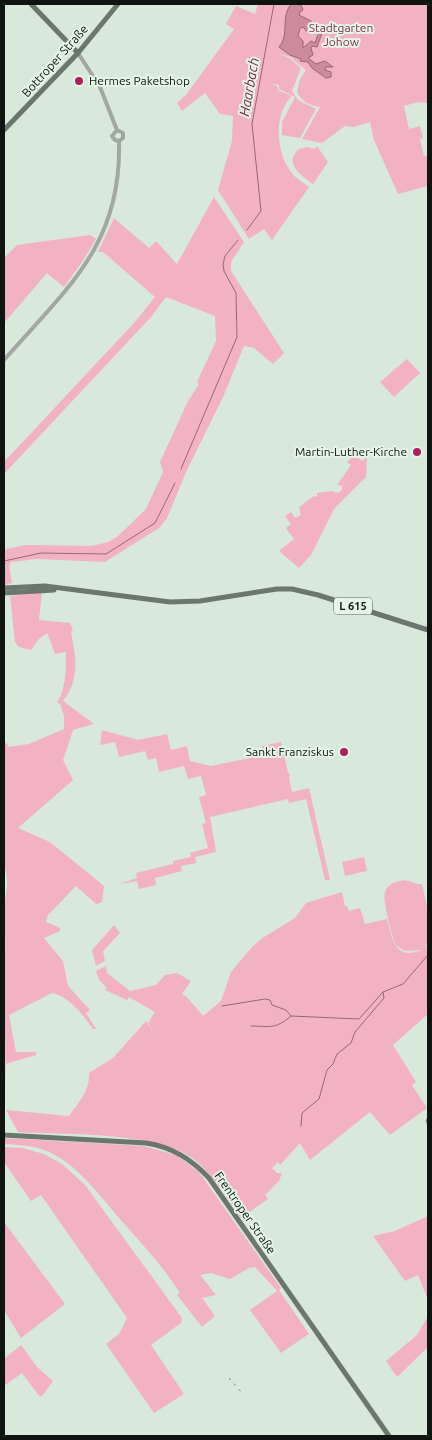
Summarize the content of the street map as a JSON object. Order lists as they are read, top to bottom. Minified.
{"streets":{"main road":["Bottroper Straße","L 615","Frentroper Straße"]},"water":["Haarbach"],"parks":["Stadtgarten Johow"],"places":["Hermes Paketshop","Martin-Luther-Kirche","Sankt Franziskus"]}
